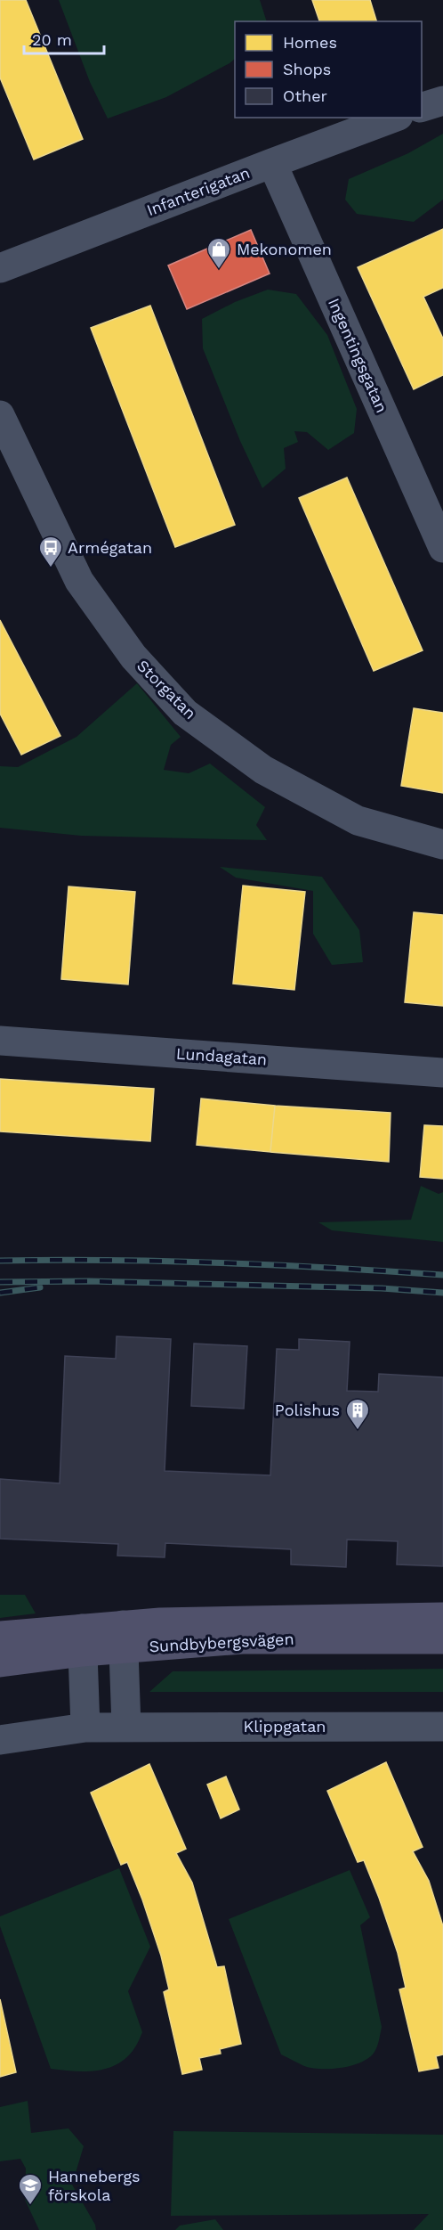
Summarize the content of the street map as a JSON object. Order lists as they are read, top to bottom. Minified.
{"streets":{"main road":["Sundbybergsvägen"],"street":["Infanterigatan","Ingentingsgatan","Storgatan","Lundagatan","Klippgatan"]},"crossings":[["Infanterigatan","Ingentingsgatan"]],"places":{"shop":["Mekonomen"],"bus stop":["Armégatan"],"building":["Polishus"],"school or university":["Hannebergs förskola"]},"legend":["Homes","Shops","Other"],"scale_bar":"20 m"}
